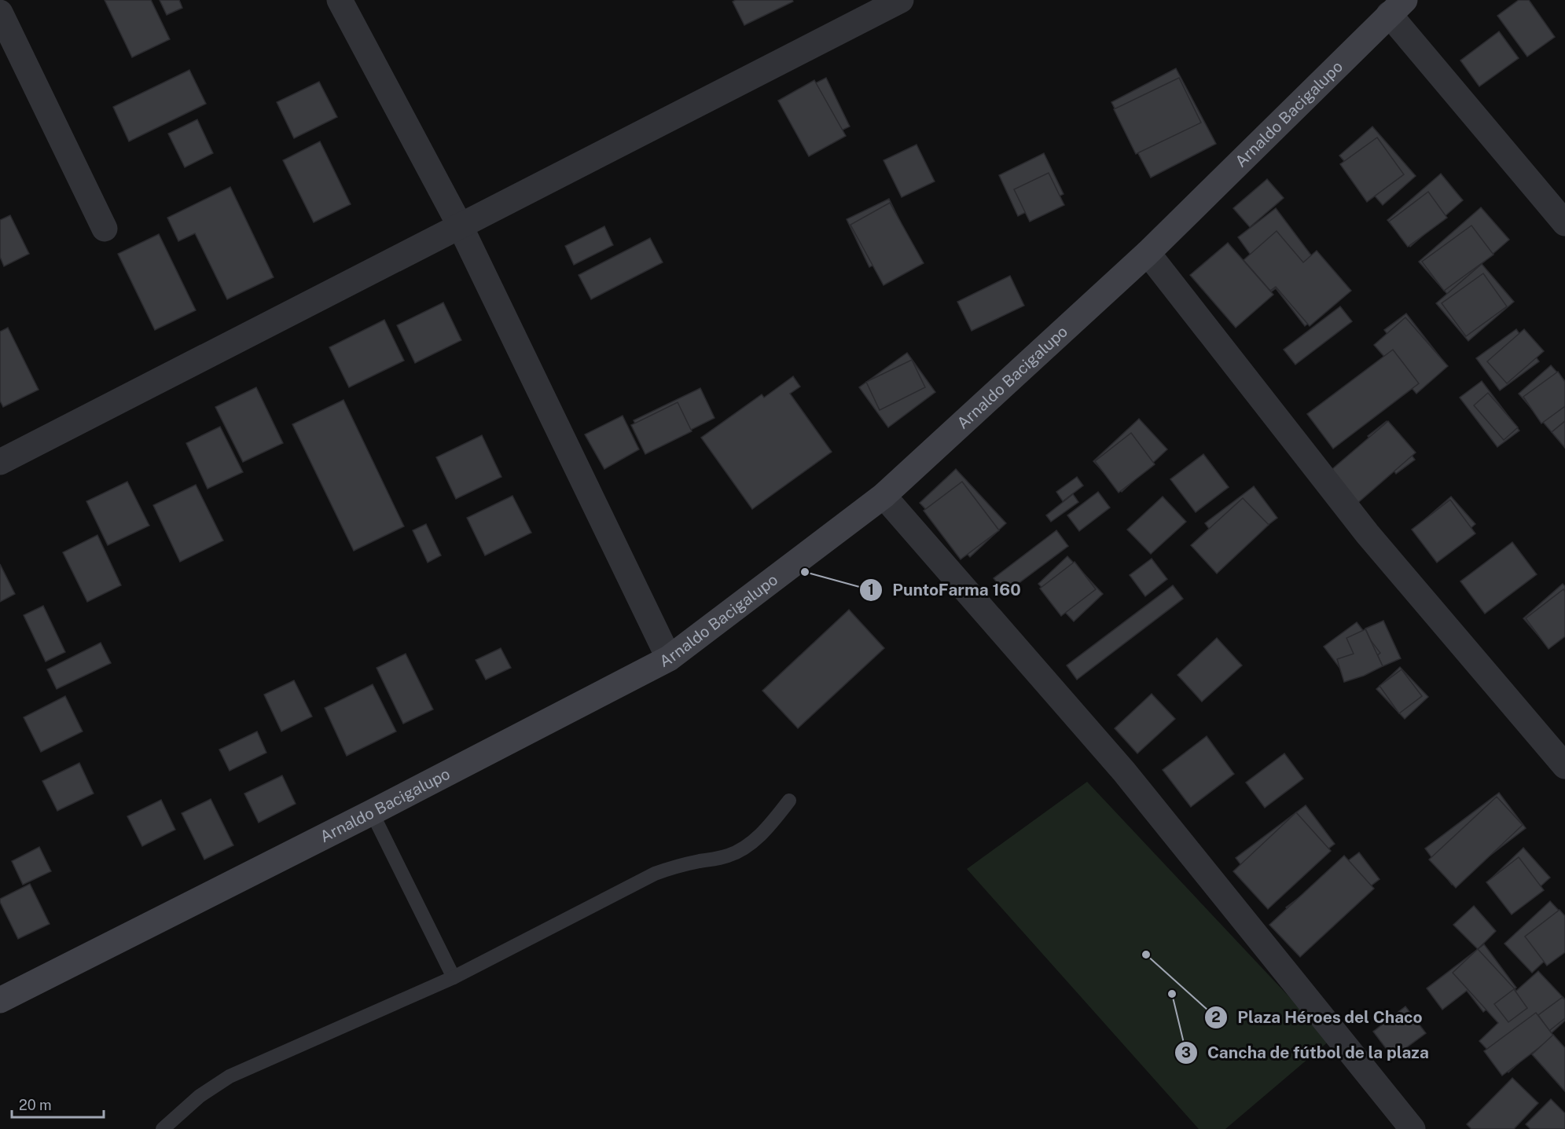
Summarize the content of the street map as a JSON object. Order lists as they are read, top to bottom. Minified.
{"streets":{"street":["Arnaldo Bacigalupo"]},"places":["PuntoFarma 160","Plaza Héroes del Chaco","Cancha de fútbol de la plaza"],"scale_bar":"20 m"}
